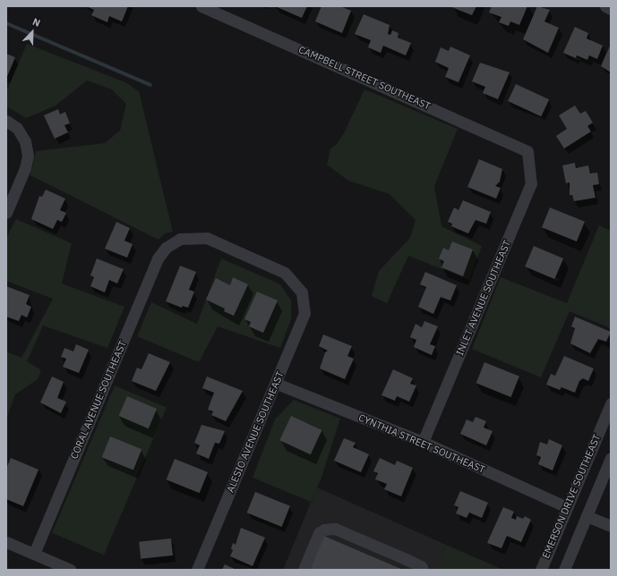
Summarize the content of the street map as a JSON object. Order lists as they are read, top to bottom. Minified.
{"streets":{"street":["CAMPBELL STREET SOUTHEAST","INLET AVENUE SOUTHEAST","CORAL AVENUE SOUTHEAST","ALESIO AVENUE SOUTHEAST","CYNTHIA STREET SOUTHEAST","EMERSON DRIVE SOUTHEAST"]},"crossings":[["CAMPBELL STREET SOUTHEAST","INLET AVENUE SOUTHEAST"],["INLET AVENUE SOUTHEAST","CYNTHIA STREET SOUTHEAST"],["CORAL AVENUE SOUTHEAST","ALESIO AVENUE SOUTHEAST"],["ALESIO AVENUE SOUTHEAST","CYNTHIA STREET SOUTHEAST"],["CYNTHIA STREET SOUTHEAST","EMERSON DRIVE SOUTHEAST"]],"north":"top right"}
